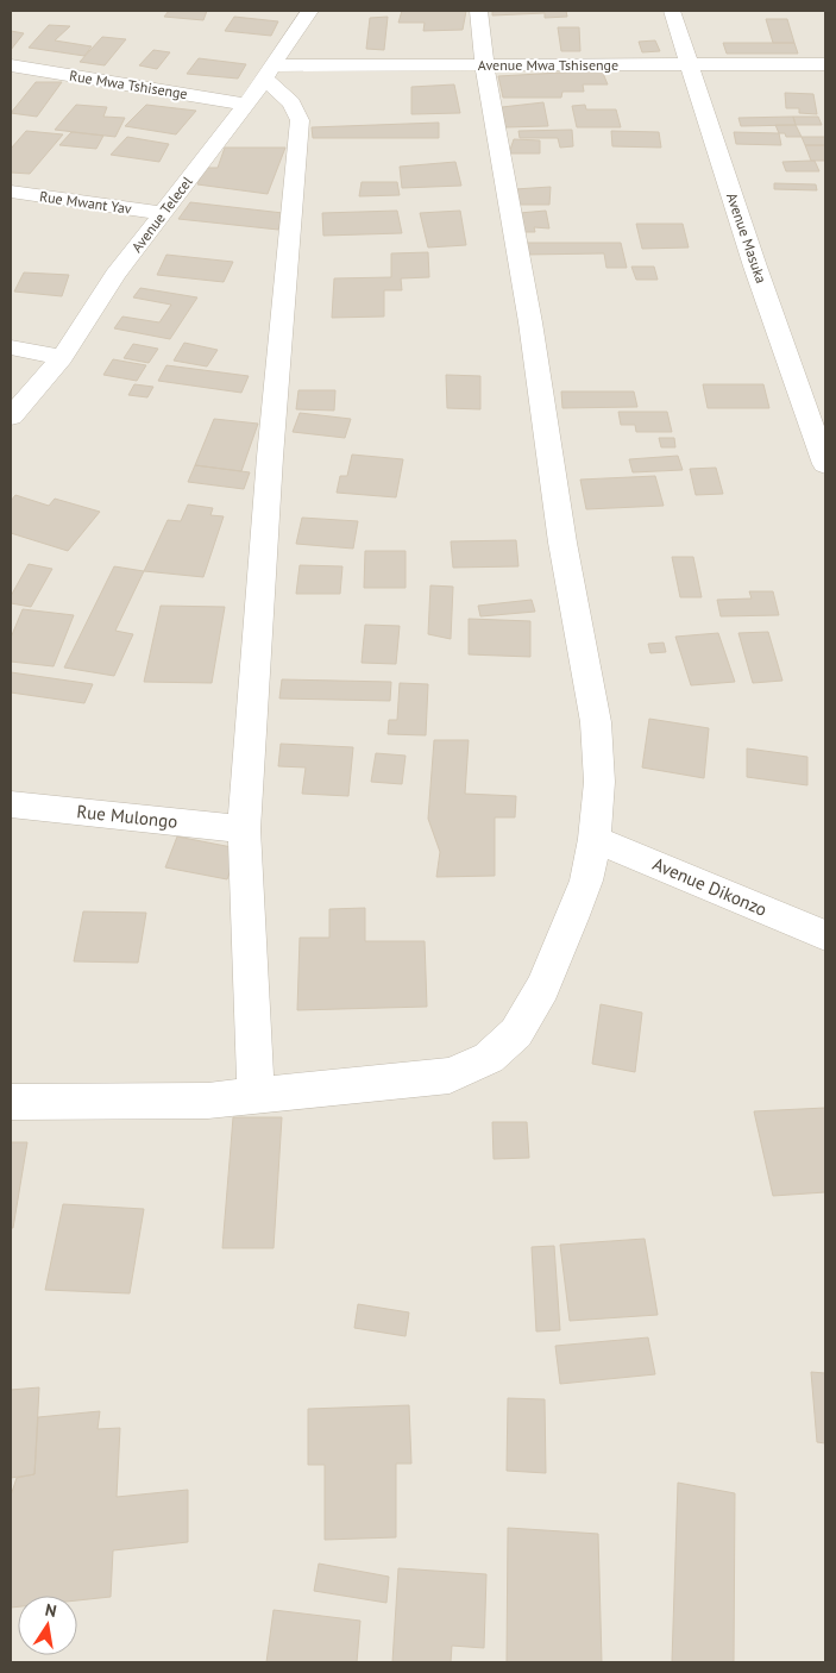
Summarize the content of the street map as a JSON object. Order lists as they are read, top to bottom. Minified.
{"streets":{"street":["Avenue Mwa Tshisenge","Rue Mwa Tshisenge","Rue Mwant Yav","Avenue Telecel","Avenue Masuka","Rue Mulongo","Avenue Dikonzo"]},"crossings":[["Avenue Mwa Tshisenge","Avenue Telecel"],["Avenue Mwa Tshisenge","Avenue Masuka"],["Rue Mwa Tshisenge","Avenue Telecel"],["Rue Mwant Yav","Avenue Telecel"]],"north":"top"}
